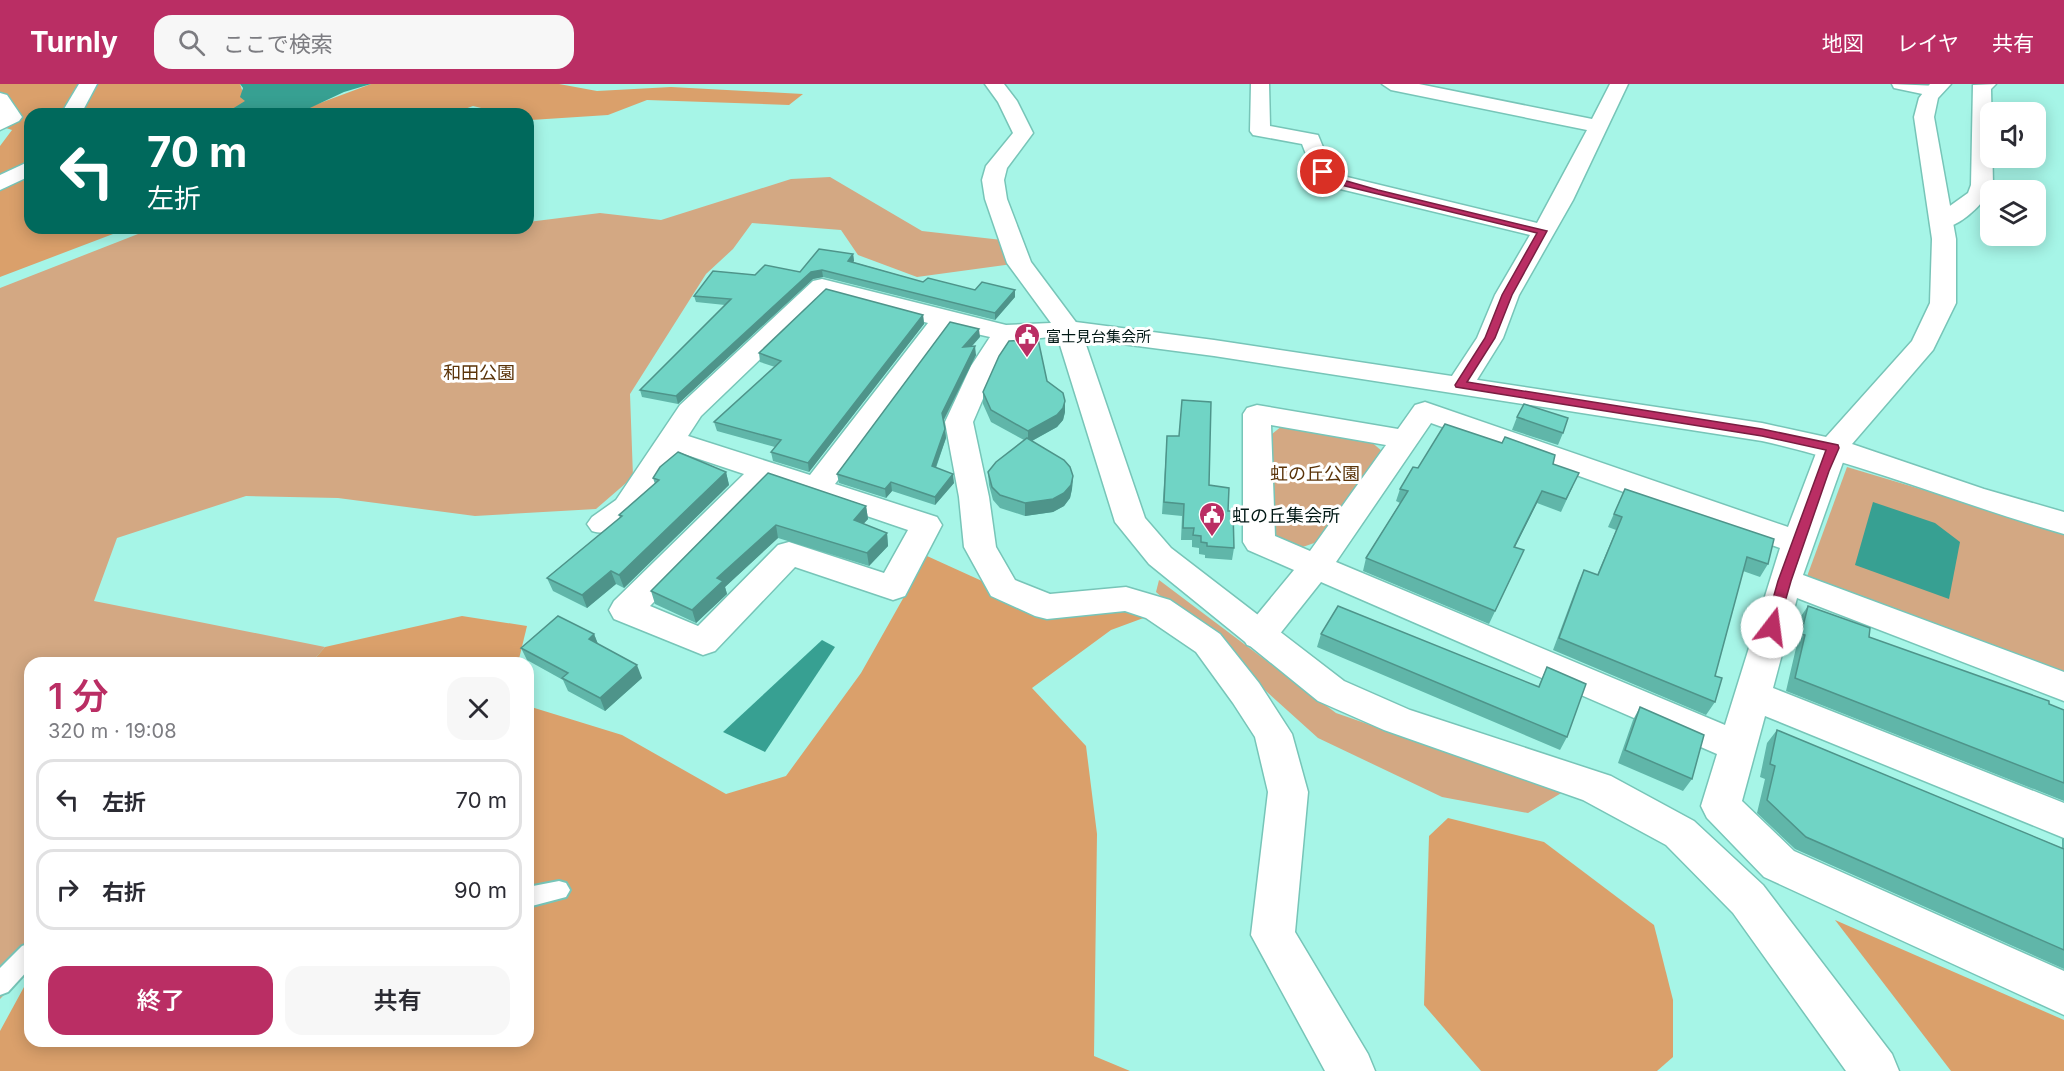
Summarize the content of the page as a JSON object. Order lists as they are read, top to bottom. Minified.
{"parks":["和田公園","虹の丘公園"],"places":{"public building":["富士見台集会所","虹の丘集会所"]},"page":{"header":"Turnly","search":"ここで検索","nav":["地図","レイヤ","共有"],"turn":["70 m","左折"],"heading":["1 分","320 m · 19:08"],"list":[{"name":"左折","value":"70 m"},{"name":"右折","value":"90 m"}],"buttons":["終了","共有"]}}
